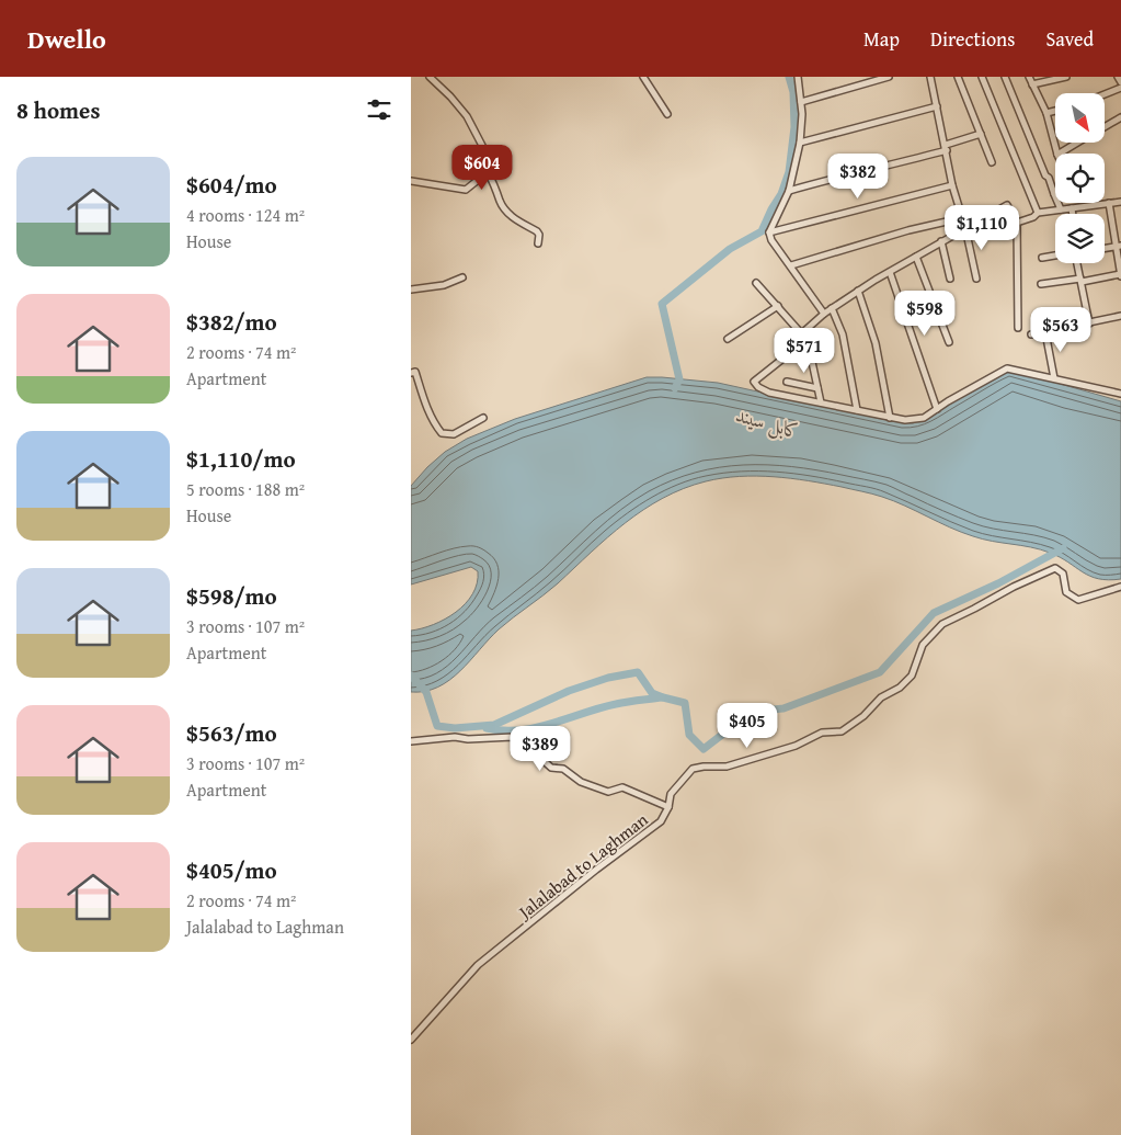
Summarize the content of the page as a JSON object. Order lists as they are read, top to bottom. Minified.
{"streets":{"street":["Jalalabad to Laghman"]},"water":["کابل سيند"],"north":"bottom right","page":{"header":"Dwello","nav":["Map","Directions","Saved"],"heading":"8 homes","list":[{"name":"$604/mo","note":"4 rooms · 124 m² · House"},{"name":"$382/mo","note":"2 rooms · 74 m² · Apartment"},{"name":"$1,110/mo","note":"5 rooms · 188 m² · House"},{"name":"$598/mo","note":"3 rooms · 107 m² · Apartment"},{"name":"$563/mo","note":"3 rooms · 107 m² · Apartment"},{"name":"$405/mo","note":"2 rooms · 74 m² · Jalalabad to Laghman"}],"price":["$604","$382","$1,110","$598","$563","$571","$405","$389"]}}
